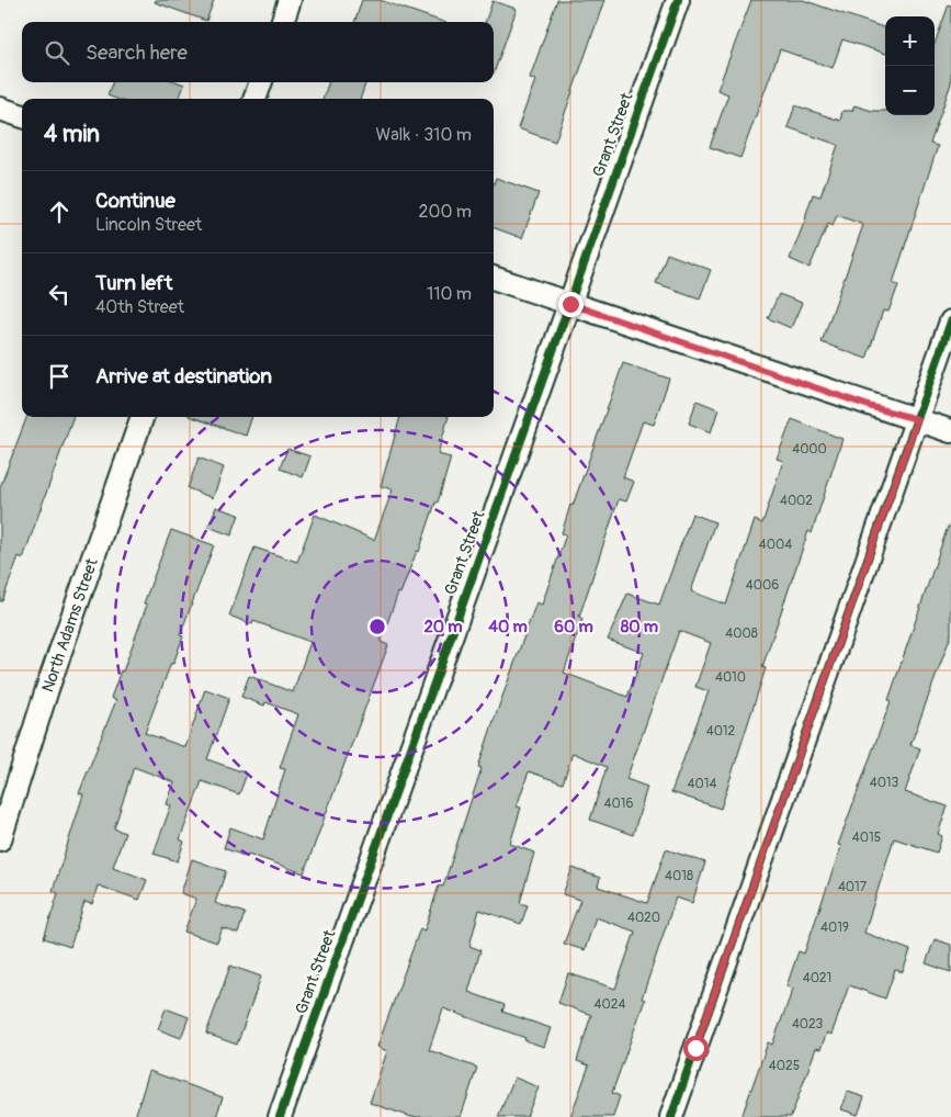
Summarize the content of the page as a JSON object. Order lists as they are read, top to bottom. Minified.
{"streets":{"street":["Grant Street","North Adams Street"]},"house_numbers":["4000","4002","4004","4006","4008","4010","4012","4013","4014","4016","4015","4018","4017","4020","4019","4021","4024","4023","4025"],"page":{"map_buttons":["+","−"],"search":"Search here","heading":["4 min","Walk · 310 m"],"list":[["Continue","Lincoln Street","200 m"],["Turn left","40th Street","110 m"],"Arrive at destination"]},"rings":["20 m","40 m","60 m","80 m"]}
